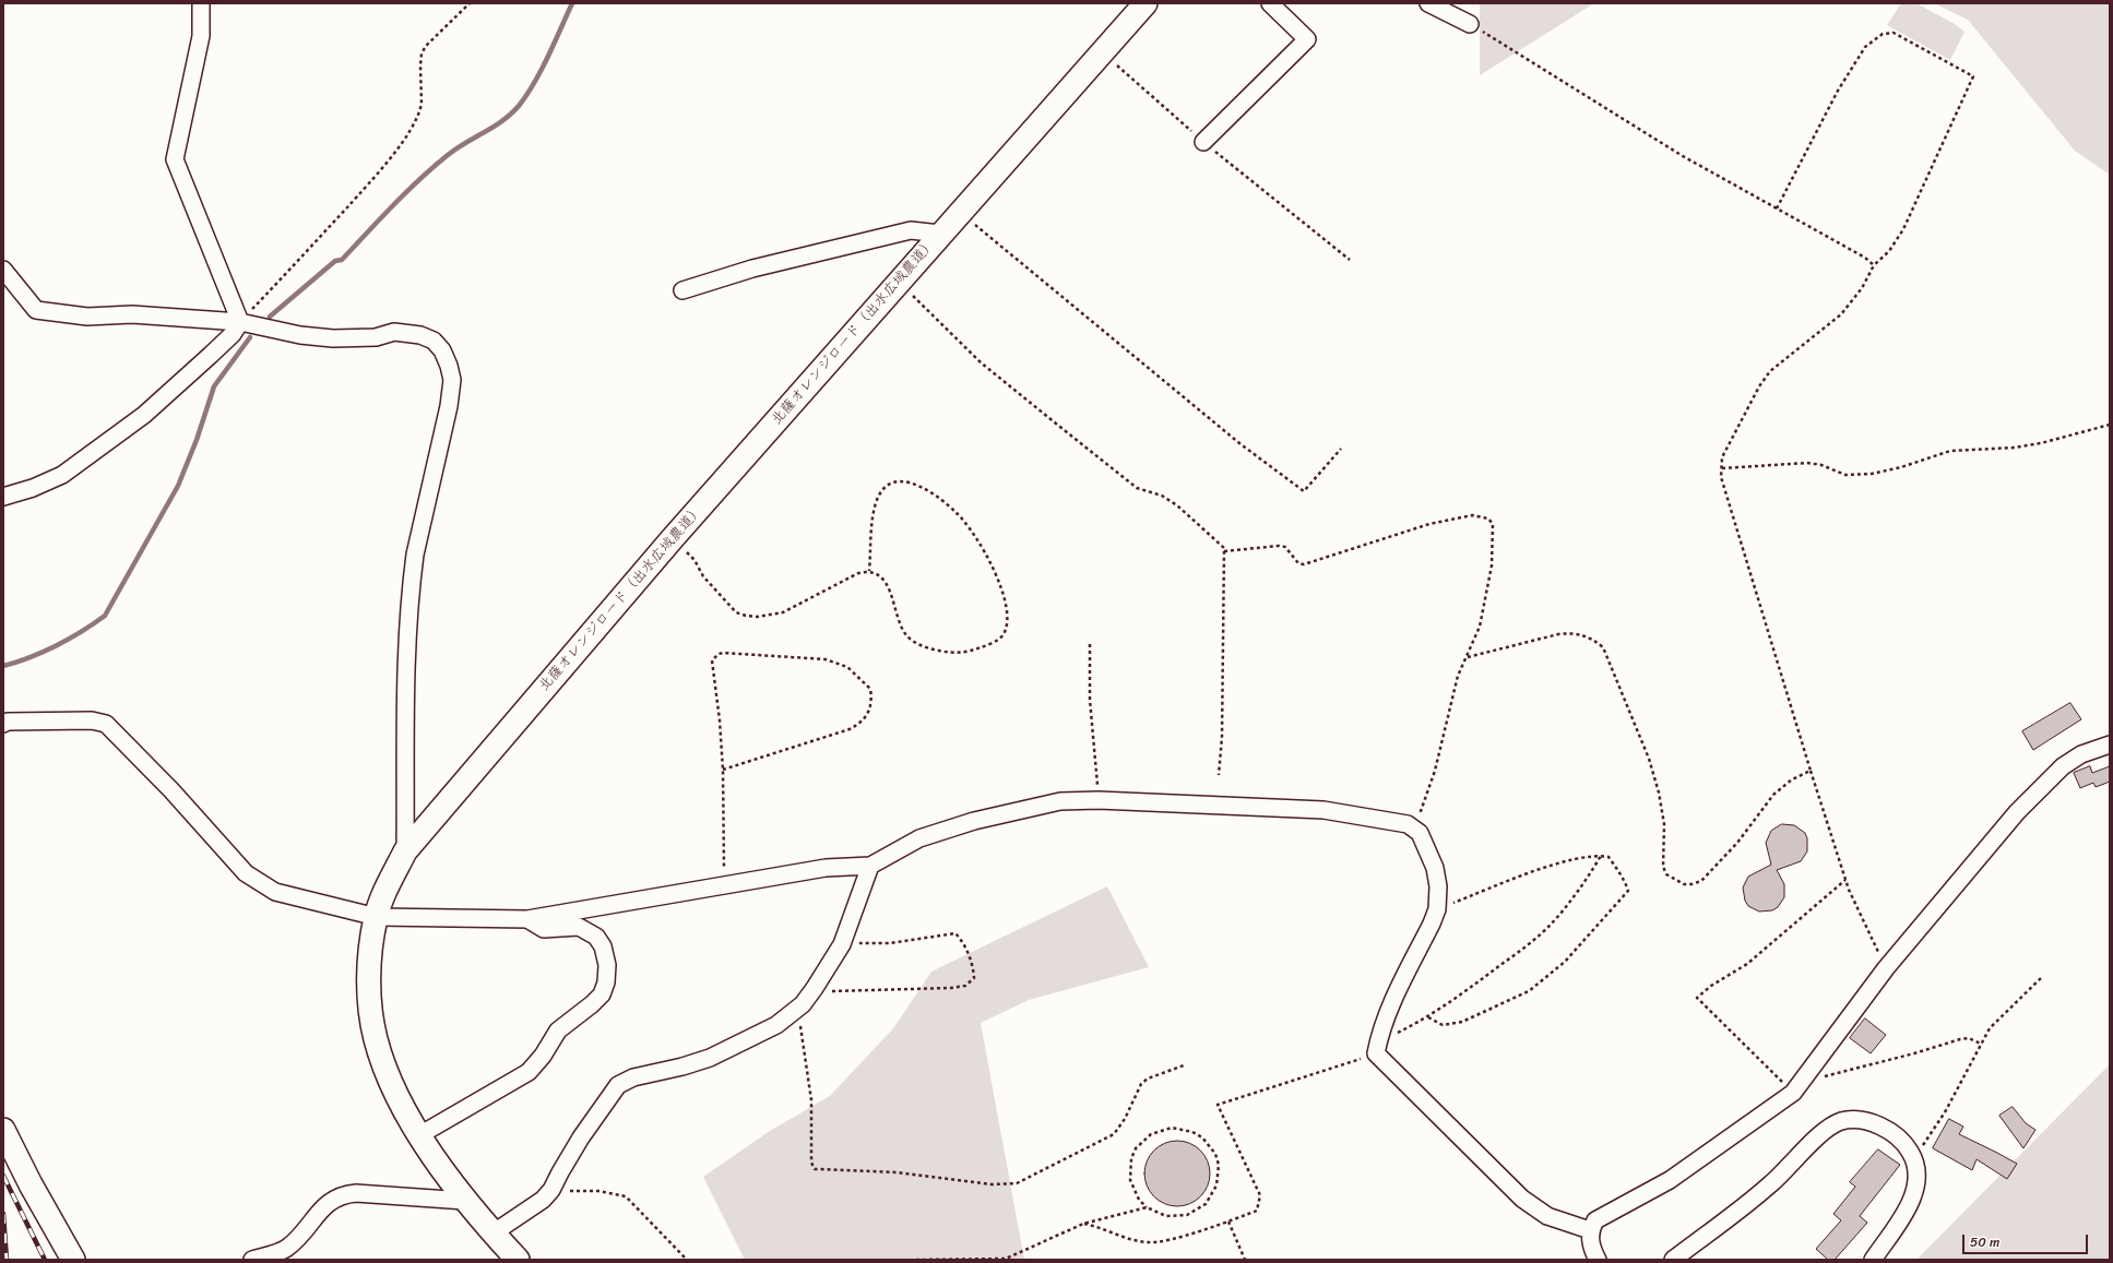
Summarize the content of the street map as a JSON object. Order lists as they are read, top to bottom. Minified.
{"streets":{"street":["北薩オレンジロード（出水広域農道）"]},"scale_bar":"50 m"}
